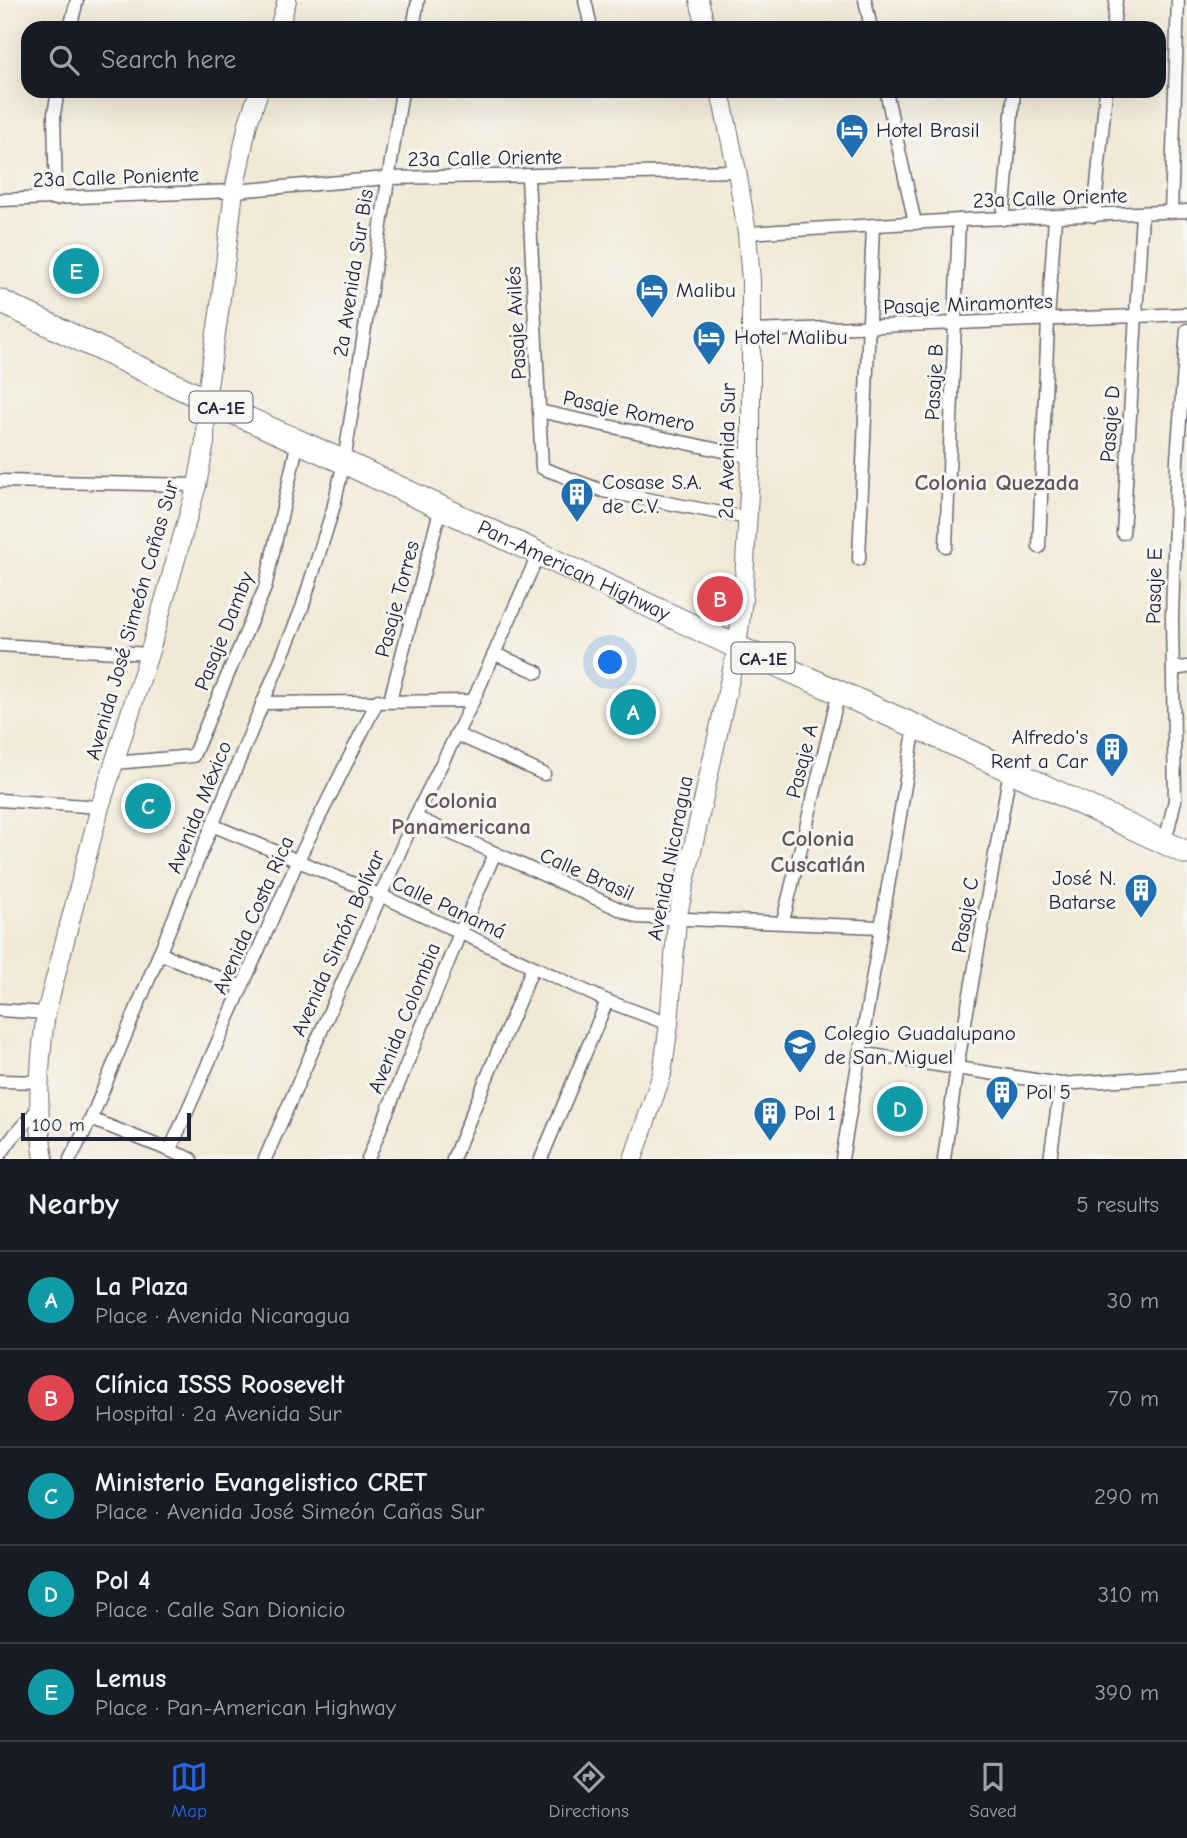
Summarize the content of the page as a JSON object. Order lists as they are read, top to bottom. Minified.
{"streets":{"highway":["CA-1E","Pan-American Highway"],"street":["23a Calle Oriente","23a Calle Poniente","2a Avenida Sur Bis","Pasaje Miramontes","Pasaje Avilés","Pasaje B","Pasaje Romero","Pasaje D","2a Avenida Sur","Pasaje E","Pasaje Torres","Avenida José Simeón Cañas Sur","Pasaje Damby","Pasaje A","Avenida México","Avenida Nicaragua","Calle Brasil","Calle Panamá","Avenida Costa Rica","Pasaje C","Avenida Simón Bolívar","Avenida Colombia"]},"crossings":[["23a Calle Oriente","23a Calle Poniente"],["23a Calle Oriente","2a Avenida Sur Bis"],["23a Calle Oriente","Pasaje Avilés"],["23a Calle Oriente","Pasaje B"],["23a Calle Oriente","Pasaje D"],["23a Calle Oriente","2a Avenida Sur"],["23a Calle Oriente","Avenida José Simeón Cañas Sur"],["23a Calle Poniente","Avenida José Simeón Cañas Sur"],["2a Avenida Sur Bis","Pan-American Highway"],["2a Avenida Sur Bis","Avenida México"],["Pasaje Miramontes","Pasaje B"],["Pasaje Miramontes","Pasaje D"],["Pasaje Miramontes","2a Avenida Sur"],["Pasaje Avilés","Pasaje Romero"],["Pasaje Avilés","2a Avenida Sur"],["Pasaje Romero","2a Avenida Sur"],["2a Avenida Sur","Pan-American Highway"],["2a Avenida Sur","Avenida Nicaragua"],["Pan-American Highway","Pasaje E"],["Pan-American Highway","Pasaje Torres"],["Pan-American Highway","Avenida José Simeón Cañas Sur"],["Pan-American Highway","Pasaje Damby"],["Pan-American Highway","Pasaje A"],["Pan-American Highway","Avenida México"],["Pan-American Highway","Avenida Nicaragua"],["Pan-American Highway","Pasaje C"],["Pan-American Highway","Avenida Simón Bolívar"],["Pasaje Torres","Avenida Costa Rica"],["Avenida José Simeón Cañas Sur","Pasaje Damby"],["Pasaje A","Calle Brasil"],["Avenida México","Calle Panamá"],["Avenida Nicaragua","Calle Brasil"],["Avenida Nicaragua","Calle Panamá"],["Calle Brasil","Avenida Simón Bolívar"],["Calle Brasil","Avenida Colombia"],["Calle Panamá","Avenida Costa Rica"],["Calle Panamá","Avenida Simón Bolívar"],["Calle Panamá","Avenida Colombia"]],"districts":["Colonia Quezada","Colonia Panamericana","Colonia Cuscatlán"],"places":{"hotel":["Hotel Brasil","Malibu","Hotel Malibu"],"building":["Cosase S.A. de C.V.","Alfredo's Rent a Car","José N. Batarse","Pol 5","Pol 1"],"school or university":["Colegio Guadalupano de San Miguel"]},"scale_bar":"100 m","page":{"search":"Search here","pins":["E","B","A","C","D"],"scale":"100 m","heading":["Nearby","5 results"],"list":[{"mark":"A","name":"La Plaza","note":"Place · Avenida Nicaragua","value":"30 m"},{"mark":"B","name":"Clínica ISSS Roosevelt","note":"Hospital · 2a Avenida Sur","value":"70 m"},{"mark":"C","name":"Ministerio Evangelistico CRET","note":"Place · Avenida José Simeón Cañas Sur","value":"290 m"},{"mark":"D","name":"Pol 4","note":"Place · Calle San Dionicio","value":"310 m"},{"mark":"E","name":"Lemus","note":"Place · Pan-American Highway","value":"390 m"}],"nav":["Map","Directions","Saved"]}}
